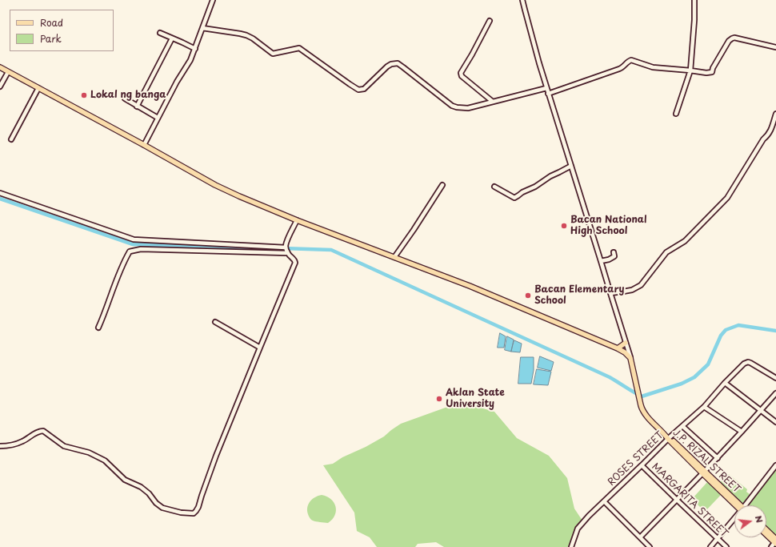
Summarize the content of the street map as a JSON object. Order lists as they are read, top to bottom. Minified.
{"streets":{"main road":["J.P. RIZAL STREET"],"street":["ROSES STREET","MARGARITA STREET"]},"crossings":[["ROSES STREET","J.P. RIZAL STREET"],["ROSES STREET","MARGARITA STREET"]],"places":["Lokal ng banga","Bacan National High School","Bacan Elementary School","Aklan State University"],"legend":["Road","Park"],"north":"right"}
